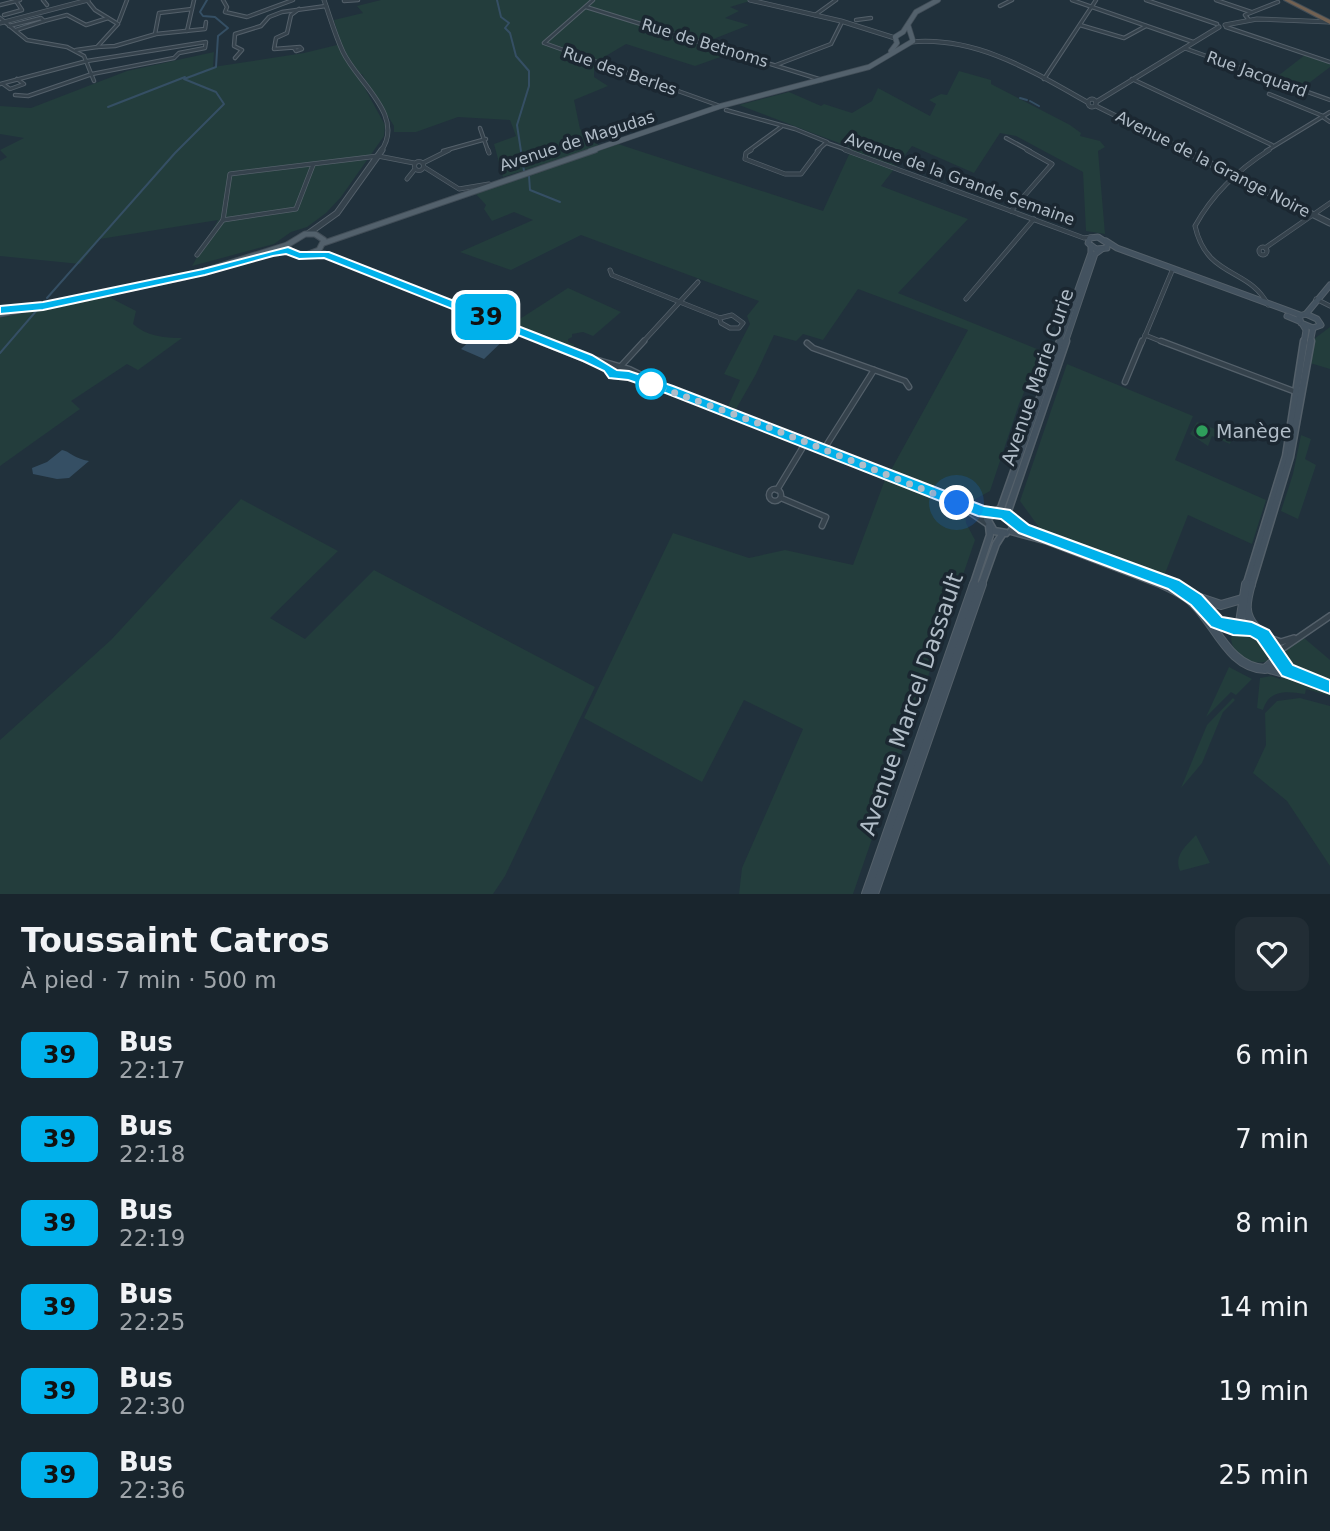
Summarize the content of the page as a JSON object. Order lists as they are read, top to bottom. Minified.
{"streets":{"main road":["Avenue de Magudas","Avenue Marie Curie","Avenue Marcel Dassault"],"street":["Rue de Betnoms","Rue des Berles","Rue Jacquard","Avenue de la Grange Noire","Avenue de la Grande Semaine"]},"crossings":[["Rue de Betnoms","Rue des Berles"],["Rue de Betnoms","Avenue de Magudas"],["Rue des Berles","Avenue de Magudas"],["Rue des Berles","Avenue de la Grande Semaine"],["Avenue de Magudas","Avenue de la Grande Semaine"],["Avenue de la Grande Semaine","Avenue Marie Curie"],["Avenue Marie Curie","Avenue Marcel Dassault"]],"places":["Manège"],"lines":["bus line 39"],"page":{"on_map":"39","heading":["Toussaint Catros","À pied · 7 min · 500 m"],"list":[{"mark":"39","name":"Bus","note":"22:17","value":"6 min"},{"mark":"39","name":"Bus","note":"22:18","value":"7 min"},{"mark":"39","name":"Bus","note":"22:19","value":"8 min"},{"mark":"39","name":"Bus","note":"22:25","value":"14 min"},{"mark":"39","name":"Bus","note":"22:30","value":"19 min"},{"mark":"39","name":"Bus","note":"22:36","value":"25 min"}]}}
